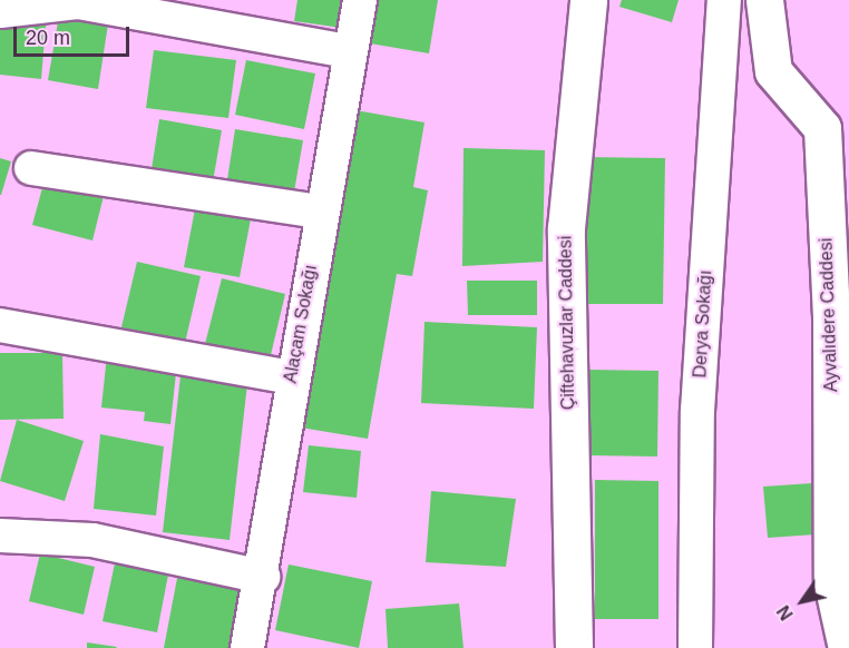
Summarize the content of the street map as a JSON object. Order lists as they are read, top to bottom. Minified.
{"streets":{"street":["Ayvalıdere Caddesi","Çiftehavuzlar Caddesi","Alaçam Sokağı","Derya Sokağı"]},"scale_bar":"20 m","north":"bottom left"}
